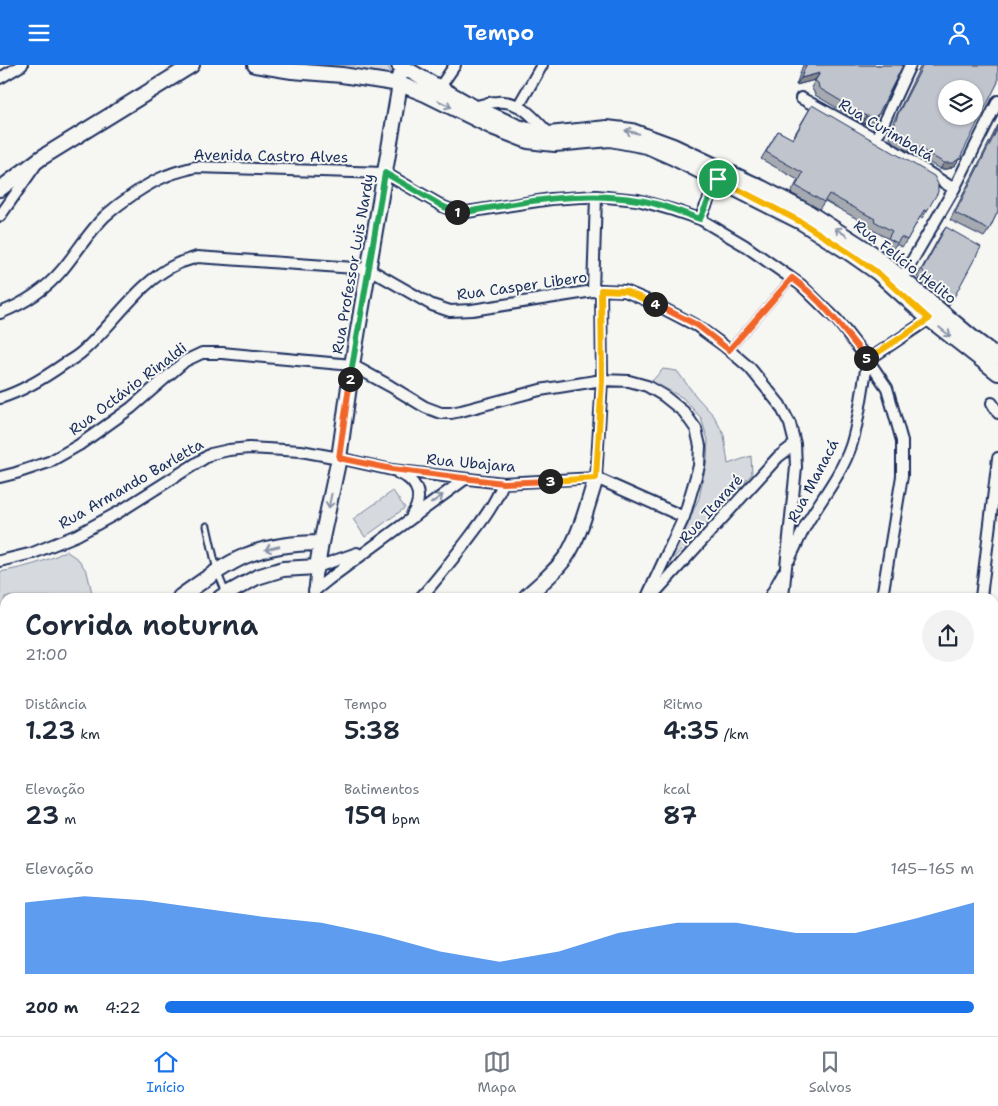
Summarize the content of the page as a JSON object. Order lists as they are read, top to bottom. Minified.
{"streets":{"main road":["Rua Felício Helito","Rua Professor Luis Nardy"],"street":["Rua Curimbatá","Avenida Castro Alves","Rua Casper Libero","Rua Octávio Rinaldi","Rua Ubajara","Rua Manacá","Rua Armando Barletta","Rua Itararé"]},"crossings":[["Avenida Castro Alves","Rua Professor Luis Nardy"],["Rua Felício Helito","Rua Professor Luis Nardy"],["Rua Professor Luis Nardy","Rua Casper Libero"],["Rua Professor Luis Nardy","Rua Octávio Rinaldi"],["Rua Professor Luis Nardy","Rua Ubajara"],["Rua Professor Luis Nardy","Rua Armando Barletta"],["Rua Casper Libero","Rua Manacá"],["Rua Casper Libero","Rua Itararé"],["Rua Octávio Rinaldi","Rua Ubajara"],["Rua Ubajara","Rua Armando Barletta"]],"page":{"header":"Tempo","pins":["1","4","5","2","3"],"heading":["Corrida noturna","21:00"],"stats":[["Distância","1.23 km"],["Tempo","5:38"],["Ritmo","4:35 /km"],["Elevação","23 m"],["Batimentos","159 bpm"],["kcal","87"]],"chart":["Elevação","145–165 m"],"list":[{"name":"200 m","note":"4:22"}],"tabs":["Início","Mapa","Salvos"]}}
